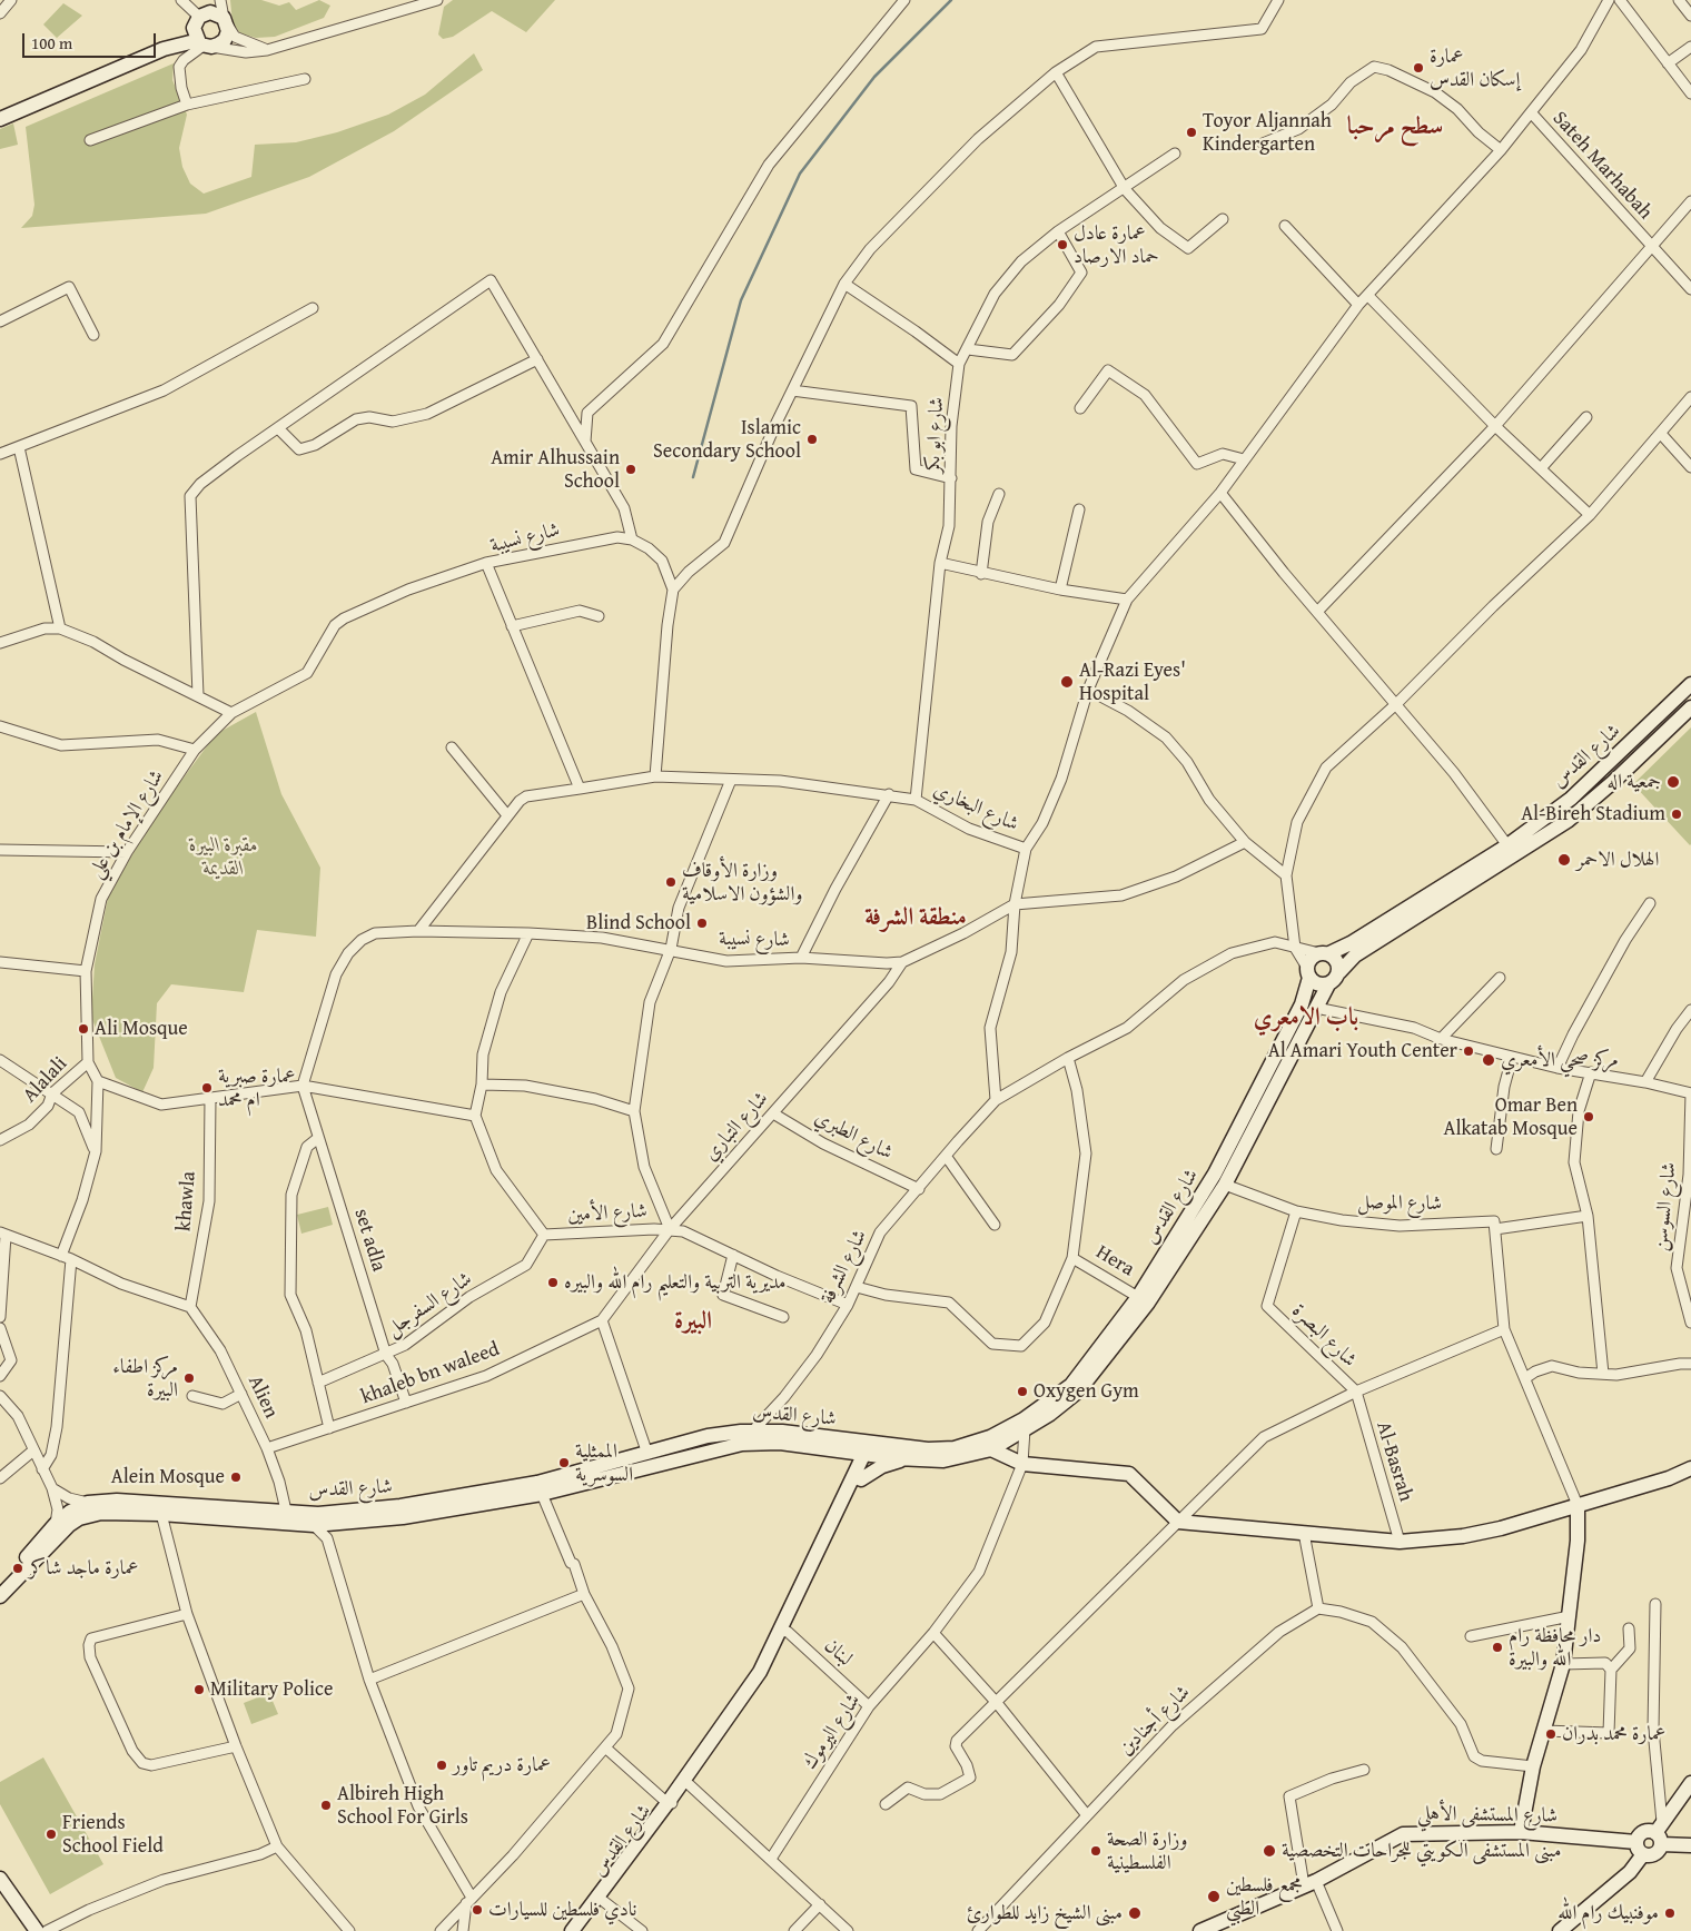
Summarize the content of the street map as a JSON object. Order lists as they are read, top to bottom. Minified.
{"streets":{"main road":["شارع القدس","شارع المستشفى الأهلي"],"street":["Sateh Marhabah","شارع ابو بكر","شارع نسيبة","شارع البخاري","شارع الإمام بن علي","Alalali","شارع التباري","شارع الطبري","khawla","شارع الموصل","شارع السوسن","شارع الأمين","set adla","Hera","شارع الشرفة","شارع السفرجل","شارع البصرة","khaleb bn waleed","Alien","Al-Basrah","لبنان","شارع أجنادين","شارع اليرموك"]},"crossings":[["شارع ابو بكر","شارع البخاري"],["شارع نسيبة","شارع البخاري"],["شارع نسيبة","شارع الإمام بن علي"],["شارع نسيبة","شارع التباري"],["شارع نسيبة","شارع الأمين"],["شارع القدس","Hera"],["شارع القدس","شارع الشرفة"],["شارع القدس","Alien"],["شارع القدس","شارع اليرموك"],["شارع البخاري","شارع الشرفة"],["شارع الإمام بن علي","Alalali"],["شارع التباري","شارع الطبري"],["شارع التباري","شارع الأمين"],["شارع التباري","khaleb bn waleed"],["شارع الطبري","شارع الشرفة"],["khawla","Alien"],["شارع الموصل","شارع البصرة"],["شارع الأمين","شارع السفرجل"],["set adla","شارع السفرجل"],["set adla","khaleb bn waleed"],["شارع البصرة","Al-Basrah"],["khaleb bn waleed","Alien"],["لبنان","شارع اليرموك"]],"districts":["سطح مرحبا","منطقة الشرفة","باب الامعري","البيرة"],"parks":["مقبرة البيرة القديمة"],"places":["عمارة إسكان القدس","Toyor Aljannah Kindergarten","عمارة عادل حماد الارصاد","Islamic Secondary School","Amir Alhussain School","Al-Razi Eyes' Hospital","جمعية اله","Al-Bireh Stadium","الهلال الاحمر","وزارة الأوقاف والشؤون الاسلامية","Blind School","Ali Mosque","Al Amari Youth Center","مركز صحي الأمعري","عمارة صبرية ام محمد","Omar Ben Alkatab Mosque","مديرية التربية والتعليم رام الله والبيره","مركز اطفاء البيرة","Oxygen Gym","الممثلية السوسرية","Alein Mosque","عمارة ماجد شاكر","دار محافظة رام الله والبيرة","Military Police","عمارة محمد بدران","عمارة دريم تاور","Albireh High School For Girls","Friends School Field","وزارة الصحة الفلسطينية","مبنى المستشفى الكويتي للجراحات التخصصية","مجمع فلسطين الطبي","نادي فلسطين للسيارات","مبنى الشيخ زايد للطوارئ","موفنبيك رام الله"],"scale_bar":"100 m"}
